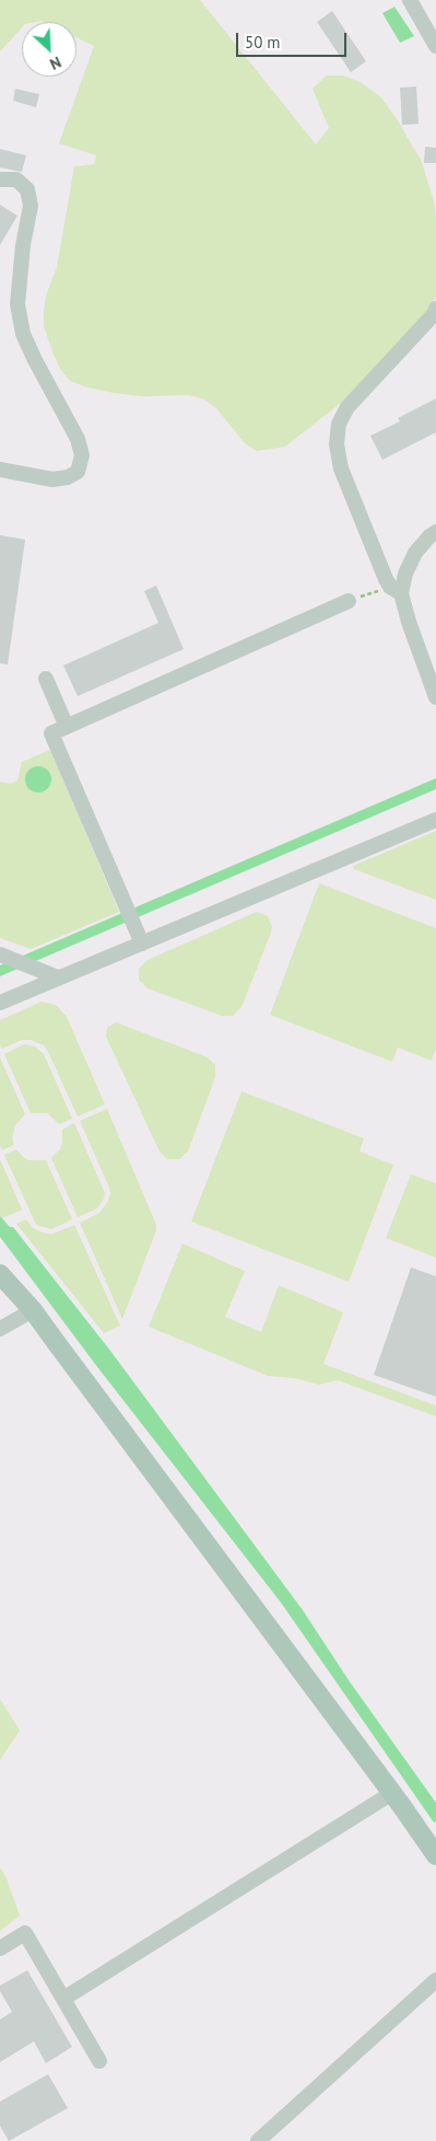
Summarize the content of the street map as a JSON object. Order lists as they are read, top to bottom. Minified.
{"scale_bar":"50 m","north":"bottom right"}
